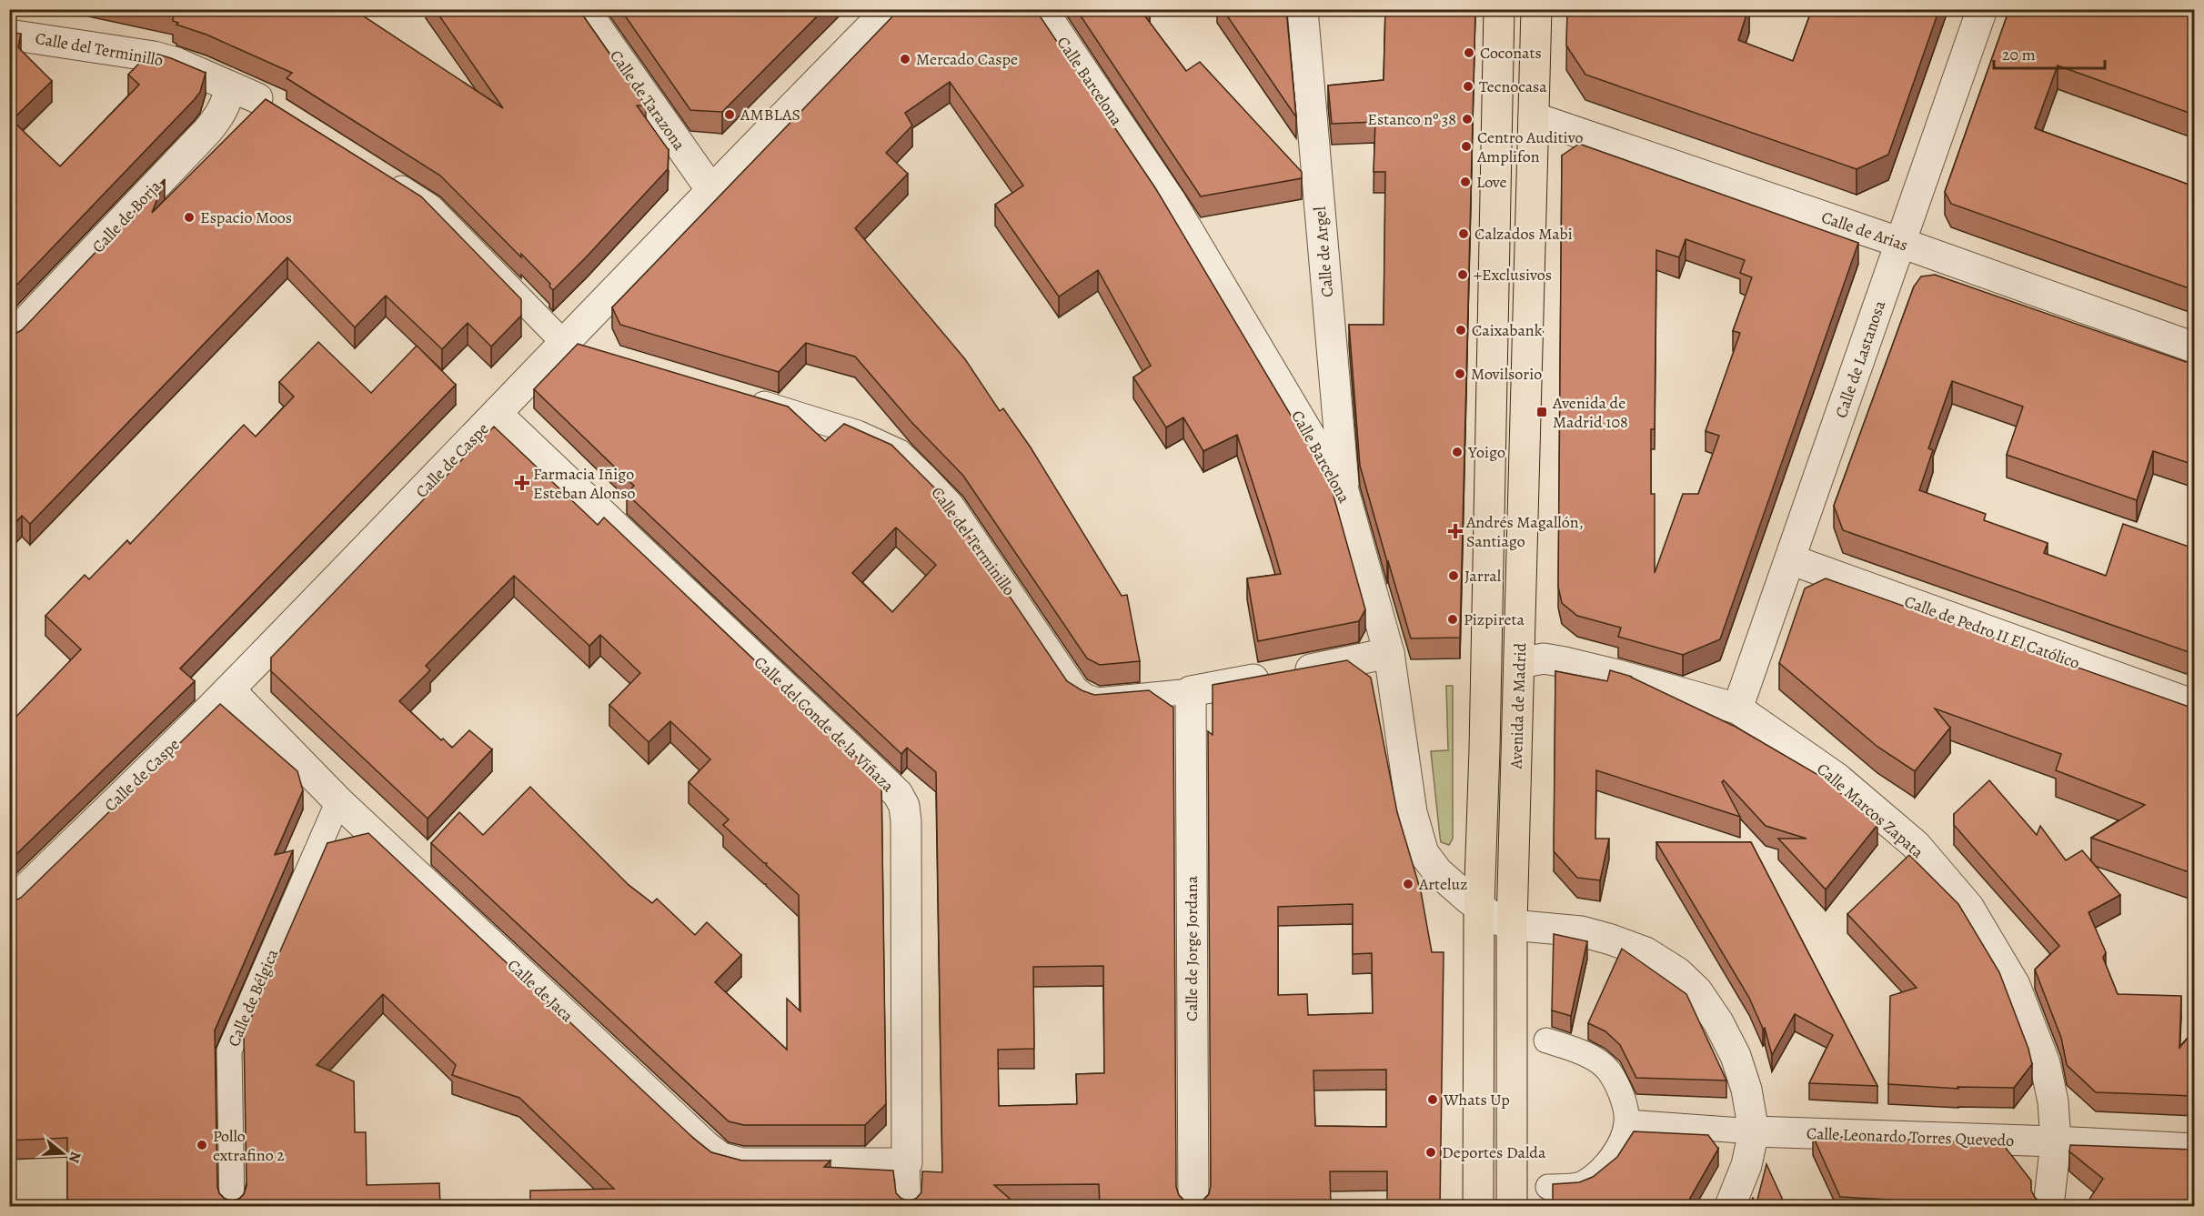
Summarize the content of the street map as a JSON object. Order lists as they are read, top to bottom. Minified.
{"streets":{"main road":["Avenida de Madrid"],"street":["Calle del Terminillo","Calle Barcelona","Calle de Tarazona","Calle de Borja","Calle de Arias","Calle de Argel","Calle de Lastanosa","Calle de Caspe","Calle de Pedro II El Católico","Calle del Conde de la Viñaza","Calle Marcos Zapata","Calle de Jorge Jordana","Calle de Jaca","Calle de Bélgica","Calle Leonardo Torres Quevedo"]},"crossings":[["Calle del Terminillo","Calle Barcelona"],["Calle del Terminillo","Calle de Borja"],["Calle del Terminillo","Calle de Jorge Jordana"],["Calle Barcelona","Calle de Argel"],["Calle Barcelona","Avenida de Madrid"],["Calle de Tarazona","Calle de Caspe"],["Calle de Arias","Calle de Lastanosa"],["Calle de Arias","Avenida de Madrid"],["Calle de Lastanosa","Calle de Pedro II El Católico"],["Calle de Lastanosa","Calle Marcos Zapata"],["Calle de Caspe","Calle del Conde de la Viñaza"],["Calle de Caspe","Calle de Jaca"],["Avenida de Madrid","Calle Marcos Zapata"],["Calle del Conde de la Viñaza","Calle de Jaca"],["Calle Marcos Zapata","Calle Leonardo Torres Quevedo"],["Calle de Jaca","Calle de Bélgica"]],"places":{"other":["Coconats","Mercado Caspe","Tecnocasa","AMBLAS","Estanco nº 38","Centro Auditivo Amplifon","Love","Espacio Moos","Calzados Mabi","+Exclusivos","Caixabank","Movilsorio","Yoigo","Jarral","Pizpireta","Arteluz","Whats Up","Pollo extrafino 2","Deportes Dalda"],"transit":["Avenida de Madrid 108"],"health":["Farmacia Iñigo Esteban Alonso","Andrés Magallón, Santiago"]},"scale_bar":"20 m","north":"right"}
